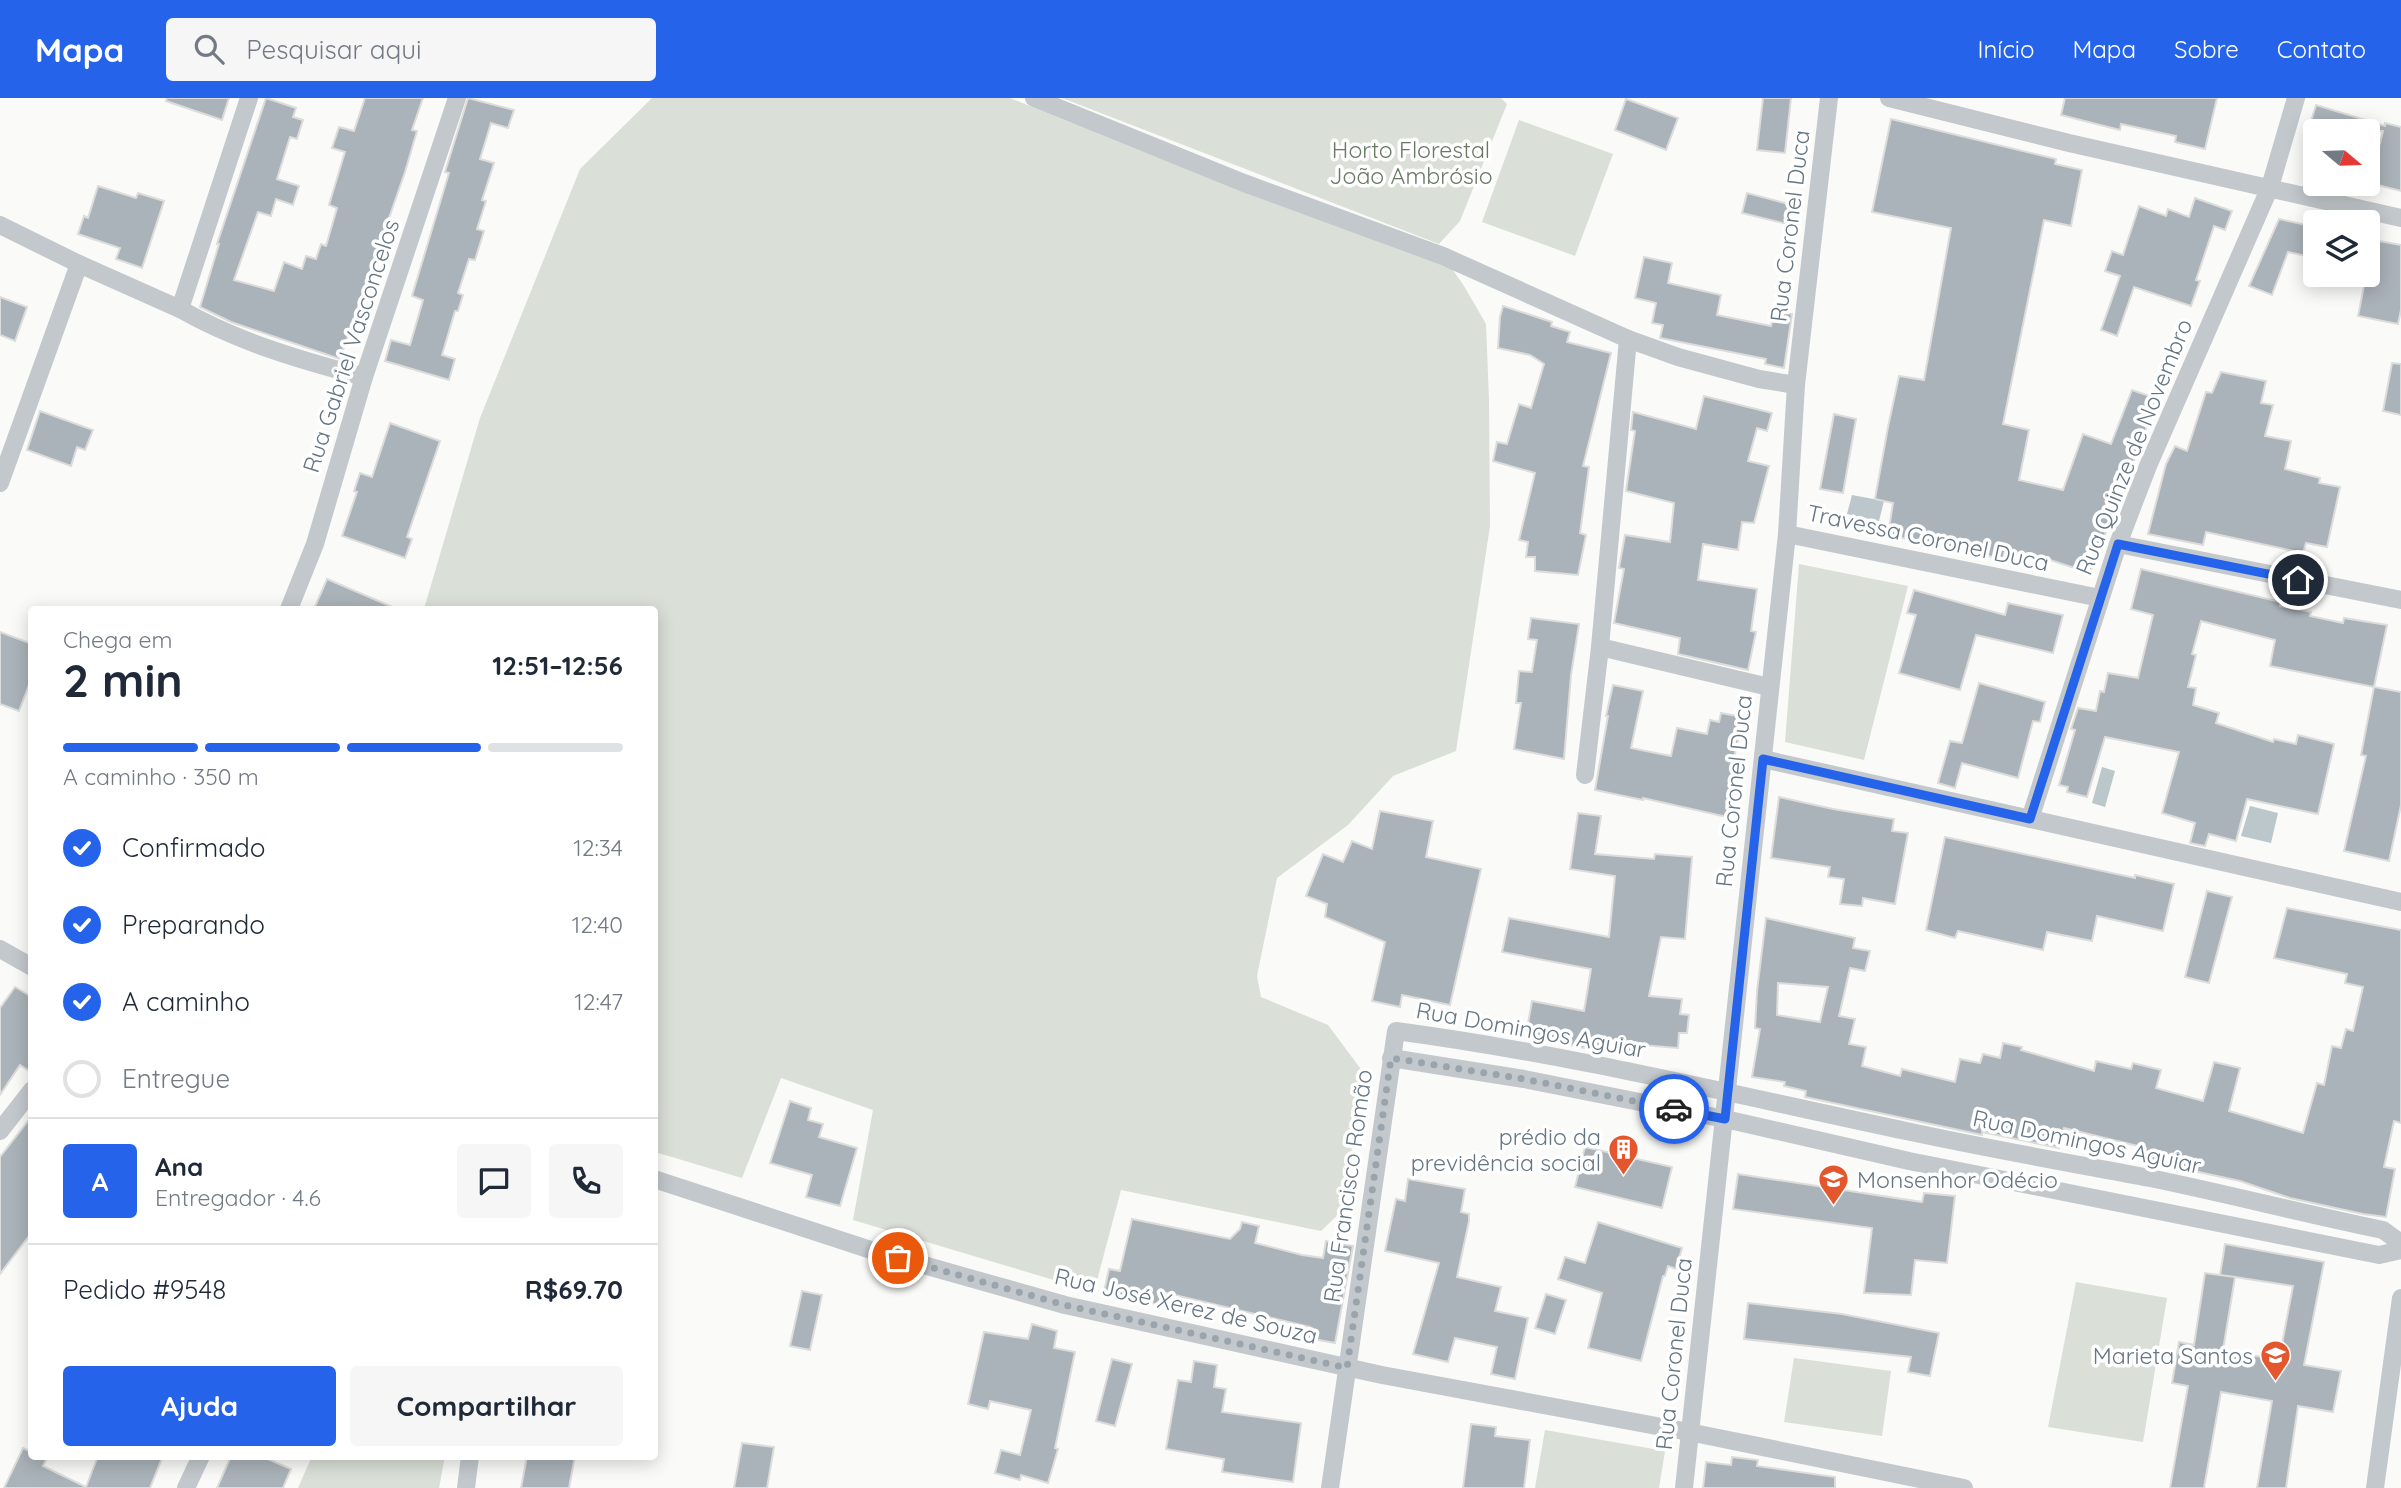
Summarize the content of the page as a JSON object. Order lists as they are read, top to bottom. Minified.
{"streets":{"street":["Rua Coronel Duca","Rua Gabriel Vasconcelos","Rua Quinze de Novembro","Travessa Coronel Duca","Rua Domingos Aguiar","Rua Francisco Romão","Rua José Xerez de Souza"]},"crossings":[["Rua Coronel Duca","Travessa Coronel Duca"],["Rua Coronel Duca","Rua Domingos Aguiar"],["Rua Coronel Duca","Rua José Xerez de Souza"],["Rua Quinze de Novembro","Travessa Coronel Duca"],["Rua Domingos Aguiar","Rua Francisco Romão"],["Rua Francisco Romão","Rua José Xerez de Souza"]],"parks":["Horto Florestal João Ambrósio"],"places":{"building":["prédio da previdência social"],"school or university":["Monsenhor Odécio","Marieta Santos"]},"north":"right","page":{"header":"Mapa","search":"Pesquisar aqui","nav":["Início","Mapa","Sobre","Contato"],"heading":["2 min","Chega em","12:51–12:56"],"panel":["Ana","Entregador · 4.6","Pedido #9548","R$69.70"],"bar":"A caminho · 350 m","list":[["Confirmado","12:34"],["Preparando","12:40"],["A caminho","12:47"],"Entregue"],"round":"A","buttons":["Ajuda","Compartilhar"]}}
